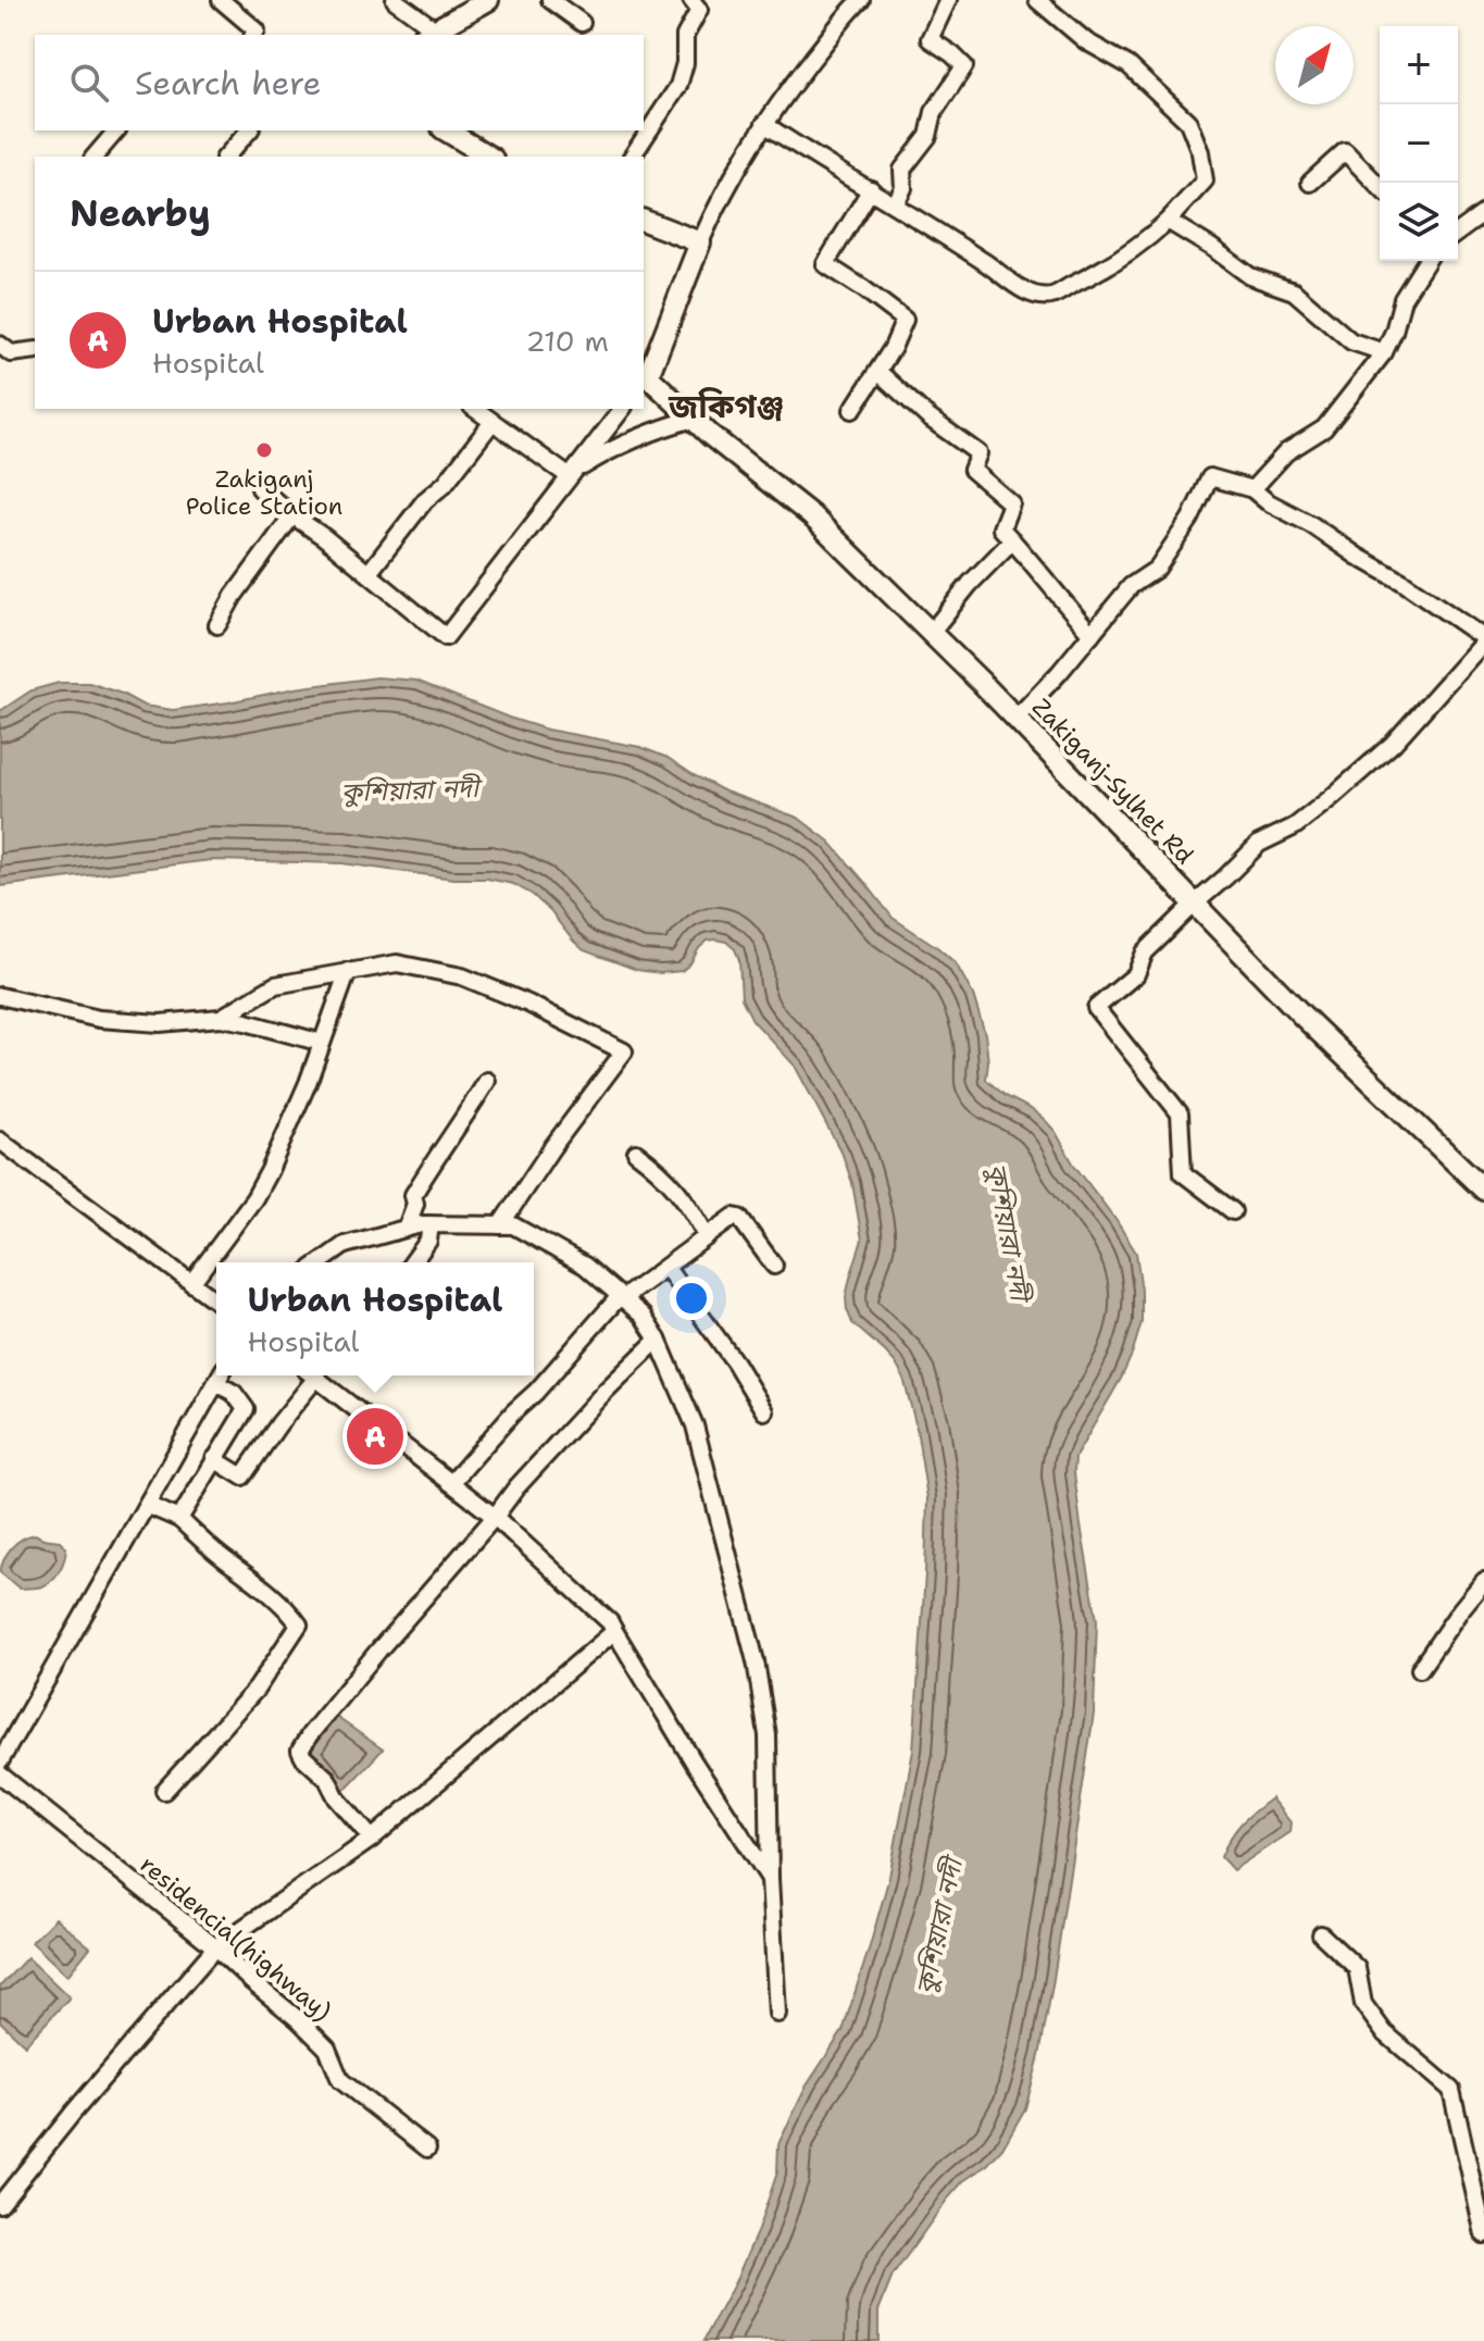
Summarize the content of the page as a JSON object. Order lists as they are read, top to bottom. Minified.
{"streets":{"main road":["Zakiganj-Sylhet Rd"],"street":["residencial(highway)"]},"districts":["জকিগঞ্জ"],"water":["কুশিয়ারা নদী"],"places":["Zakiganj Police Station"],"north":"top right","page":{"map_buttons":["+","−"],"search":"Search here","heading":"Nearby","list":[{"mark":"A","name":"Urban Hospital","note":"Hospital","value":"210 m"}],"popup":["Urban Hospital","Hospital"],"pins":"A"}}
